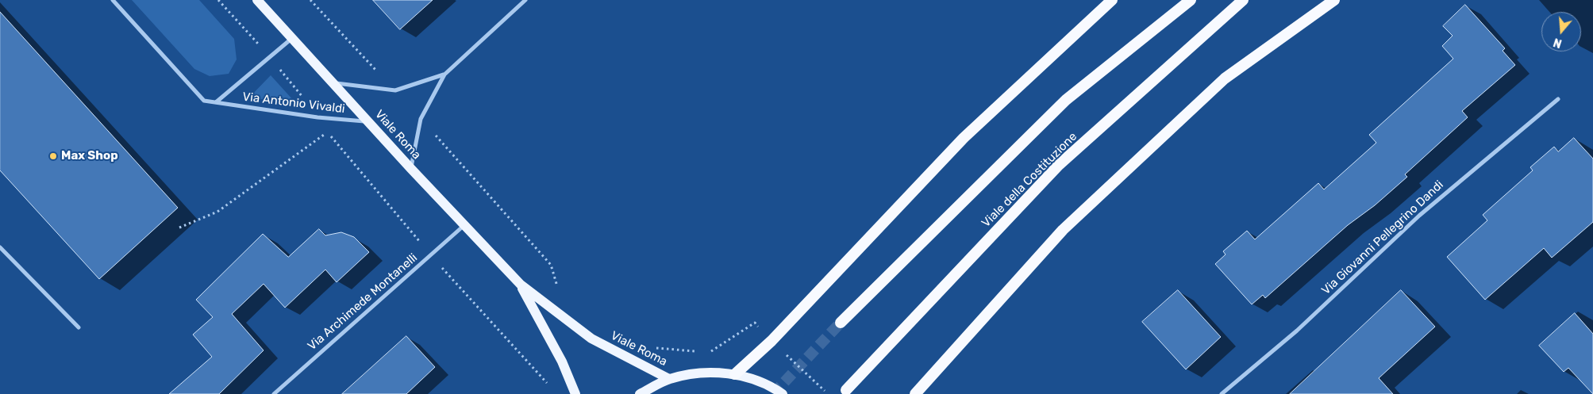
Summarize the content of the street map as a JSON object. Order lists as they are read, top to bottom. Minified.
{"streets":{"highway":["Viale della Costituzione"],"main road":["Viale Roma"],"street":["Via Antonio Vivaldi","Via Giovanni Pellegrino Dandi","Via Archimede Montanelli"]},"crossings":[["Via Antonio Vivaldi","Viale Roma"],["Viale Roma","Via Archimede Montanelli"]],"places":["Max Shop"],"north":"bottom"}
